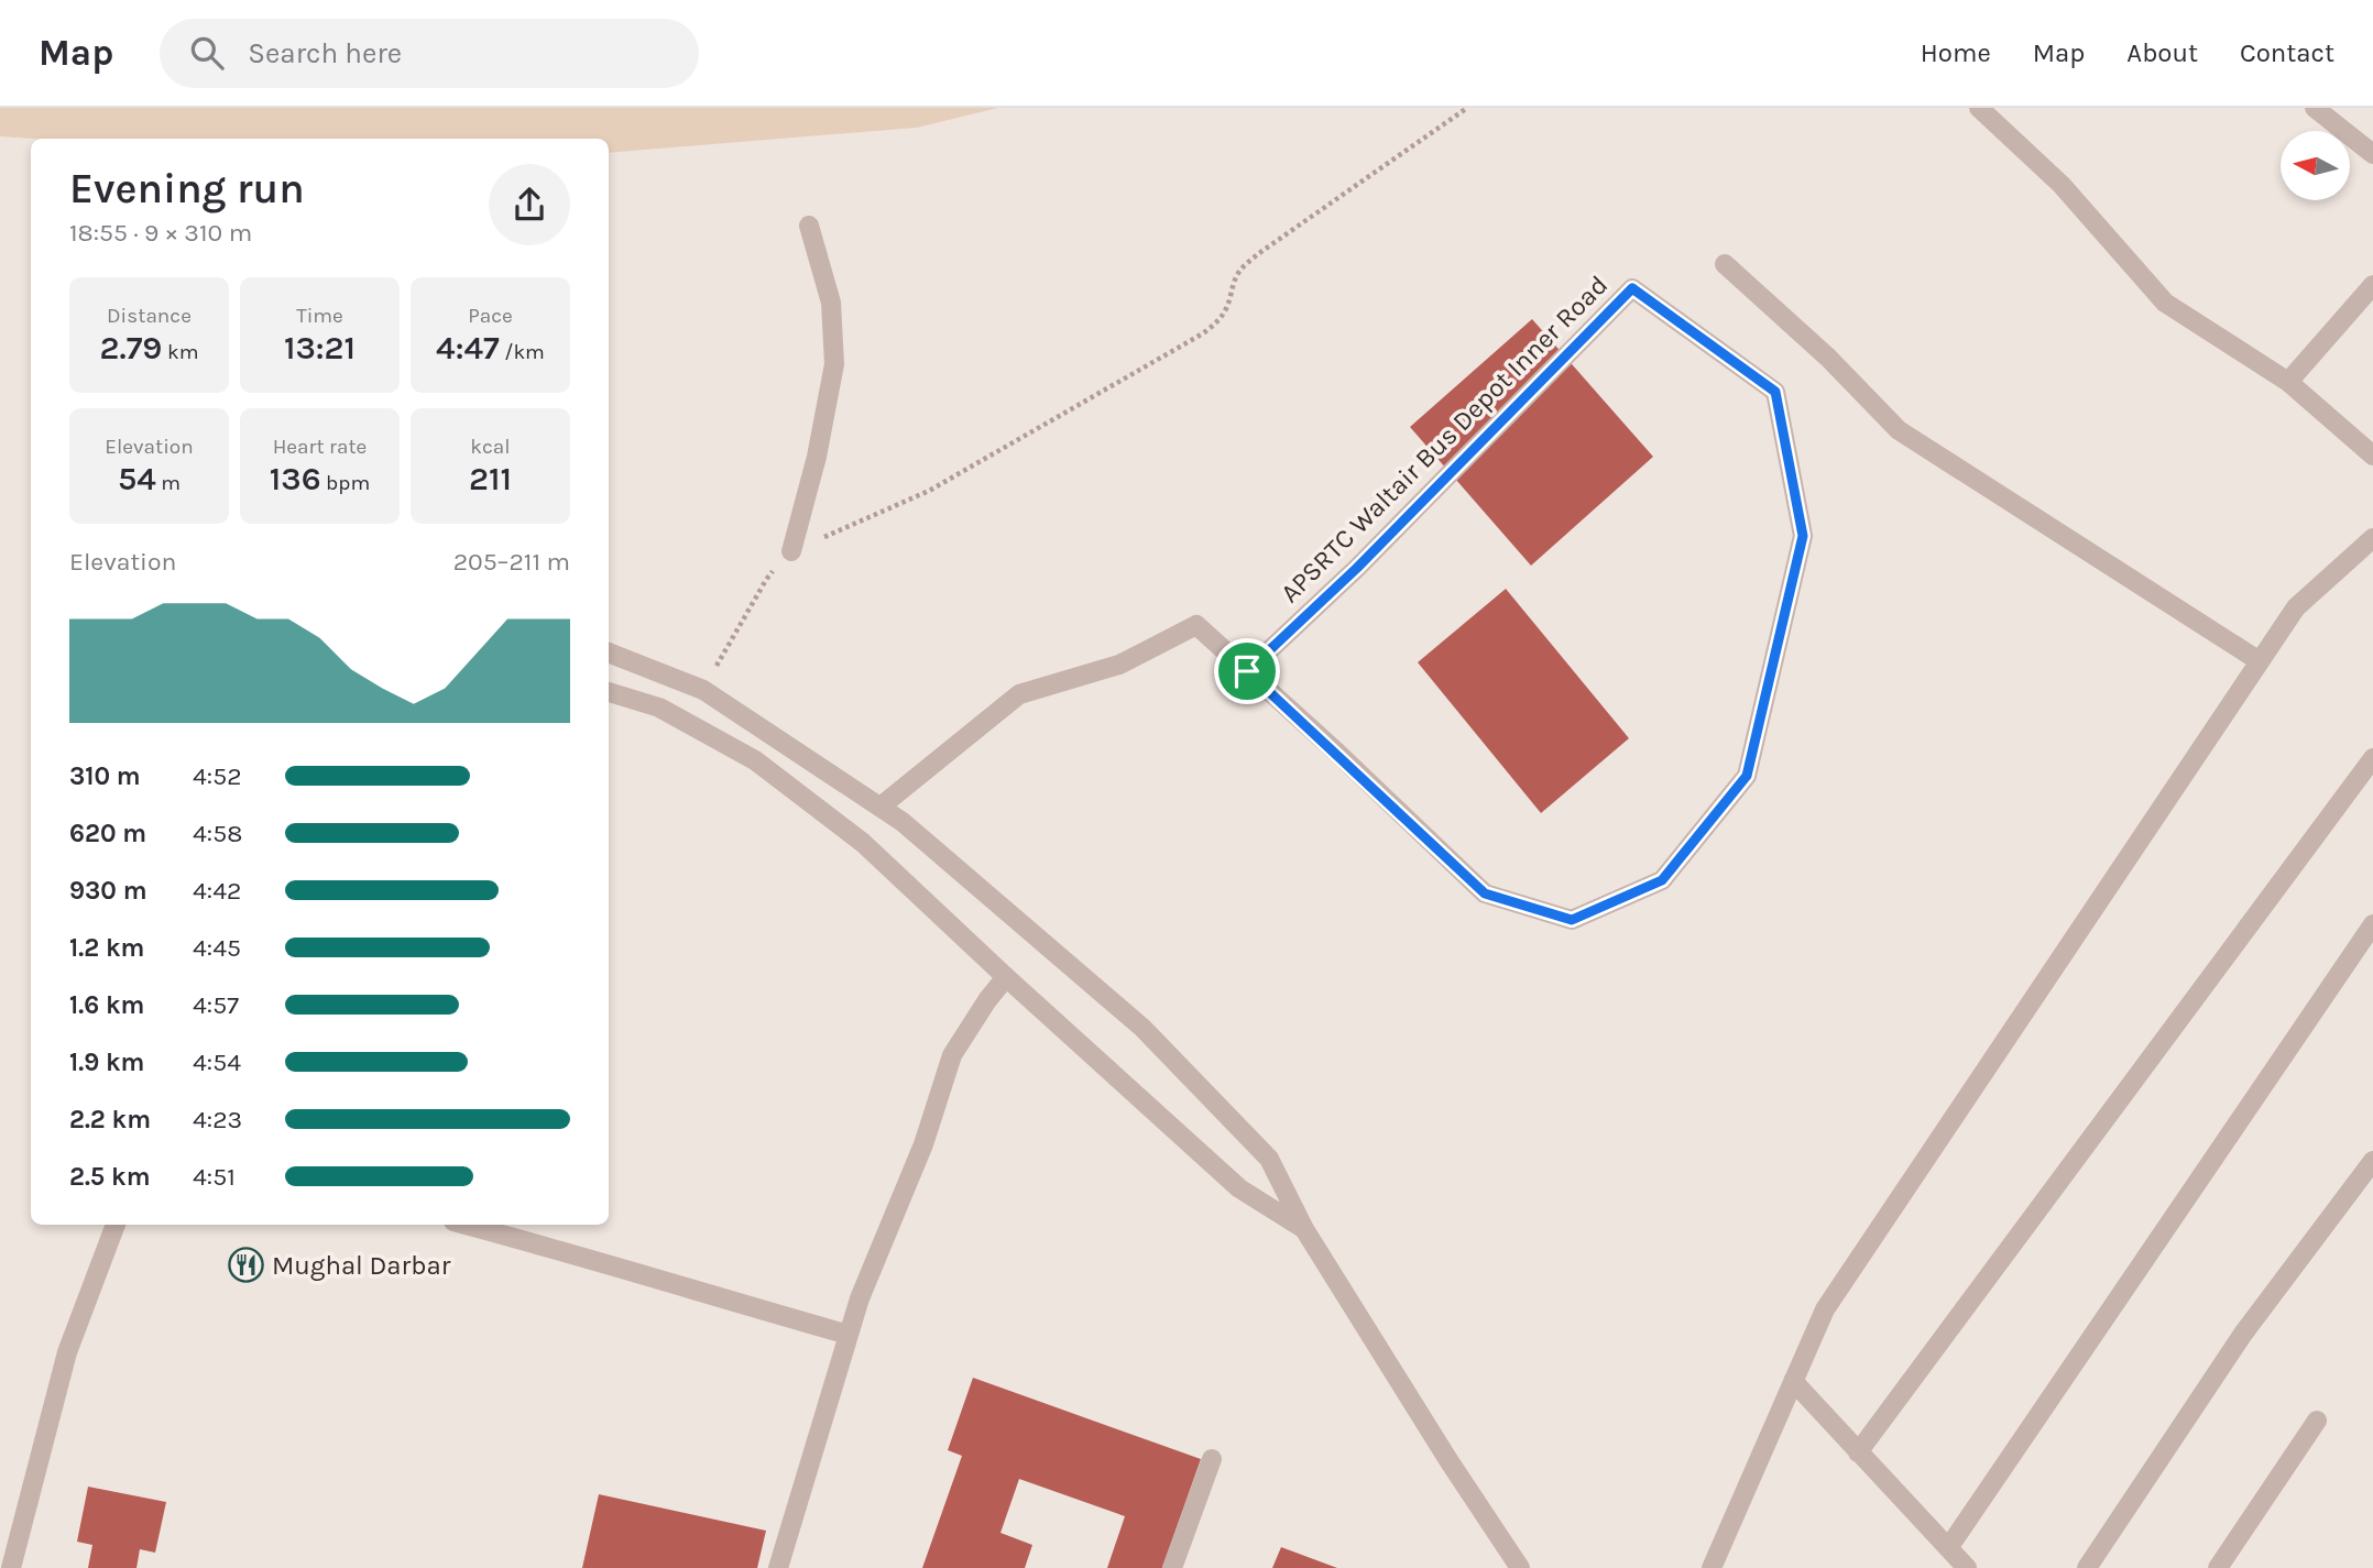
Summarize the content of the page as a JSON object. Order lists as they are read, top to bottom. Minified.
{"streets":{"street":["APSRTC Waltair Bus Depot Inner Road"]},"places":{"restaurant":["Mughal Darbar"]},"north":"left","page":{"header":"Map","search":"Search here","nav":["Home","Map","About","Contact"],"heading":["Evening run","18:55 · 9 × 310 m"],"stats":[["Distance","2.79 km"],["Time","13:21"],["Pace","4:47 /km"],["Elevation","54 m"],["Heart rate","136 bpm"],["kcal","211"]],"chart":["Elevation","205–211 m"],"list":[{"name":"310 m","note":"4:52"},{"name":"620 m","note":"4:58"},{"name":"930 m","note":"4:42"},{"name":"1.2 km","note":"4:45"},{"name":"1.6 km","note":"4:57"},{"name":"1.9 km","note":"4:54"},{"name":"2.2 km","note":"4:23"},{"name":"2.5 km","note":"4:51"}]}}
